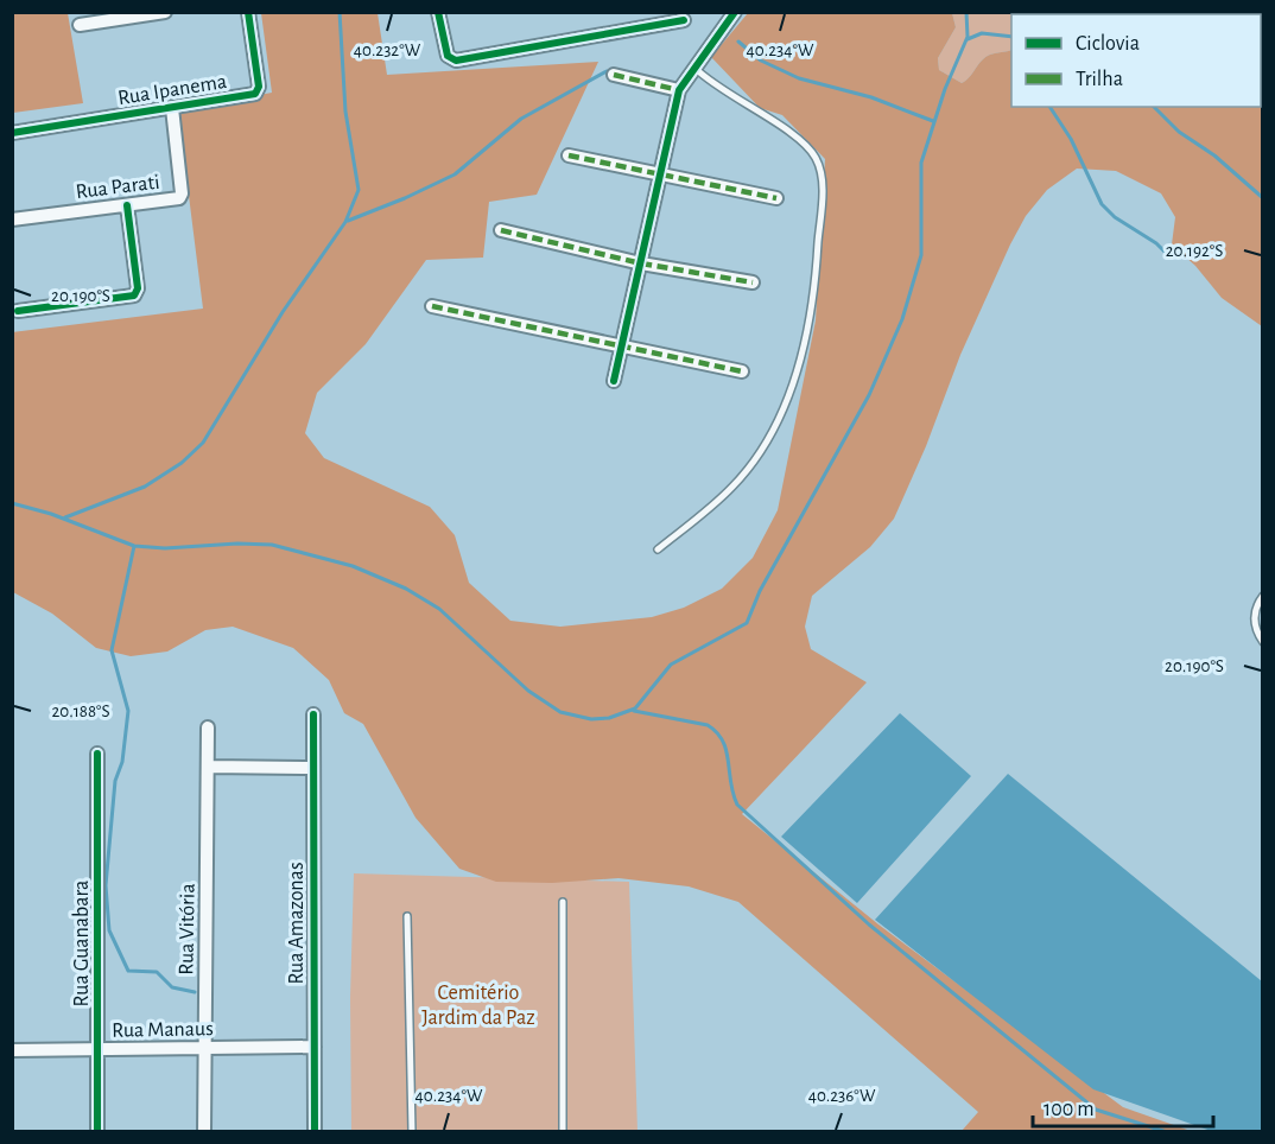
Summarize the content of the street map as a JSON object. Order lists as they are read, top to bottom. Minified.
{"streets":{"street":["Rua Ipanema","Rua Parati","Rua Amazonas","Rua Vitória","Rua Guanabara","Rua Manaus"]},"crossings":[["Rua Ipanema","Rua Parati"],["Rua Amazonas","Rua Manaus"],["Rua Vitória","Rua Manaus"],["Rua Guanabara","Rua Manaus"]],"parks":["Cemitério Jardim da Paz"],"legend":["Ciclovia","Trilha"],"scale_bar":"100 m","coordinates":["40.232°W","40.234°W","20.192°S","20.190°S","20.188°S","40.236°W"]}
